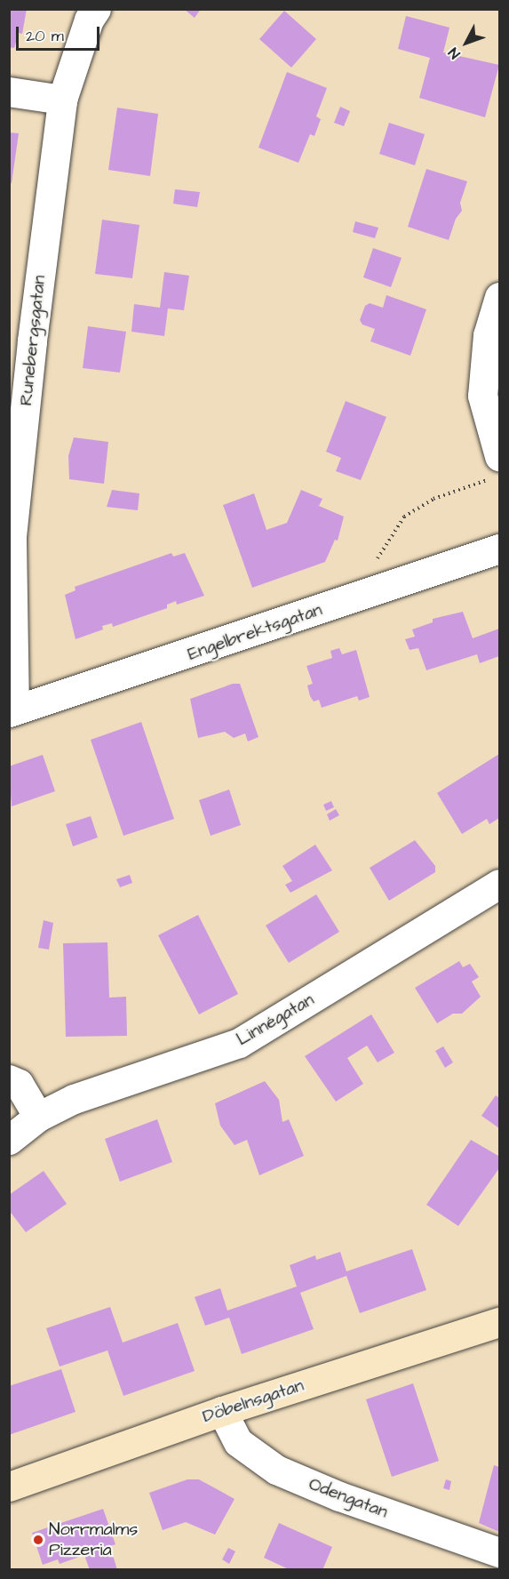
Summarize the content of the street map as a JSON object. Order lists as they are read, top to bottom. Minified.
{"streets":{"street":["Runebergsgatan","Engelbrektsgatan","Linnégatan","Döbelnsgatan","Odengatan"]},"crossings":[["Runebergsgatan","Engelbrektsgatan"],["Döbelnsgatan","Odengatan"]],"places":["Norrmalms Pizzeria"],"scale_bar":"20 m","north":"bottom left"}
